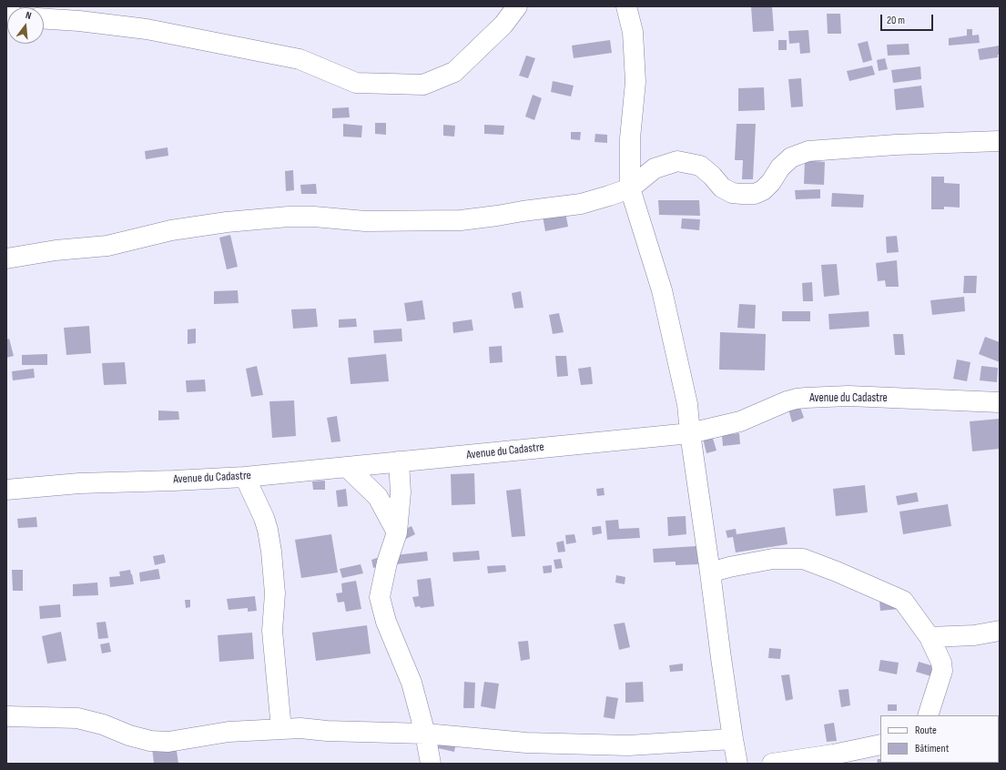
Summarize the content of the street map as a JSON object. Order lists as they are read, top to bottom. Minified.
{"streets":{"street":["Avenue du Cadastre"]},"legend":["Route","Bâtiment"],"scale_bar":"20 m","north":"top"}
